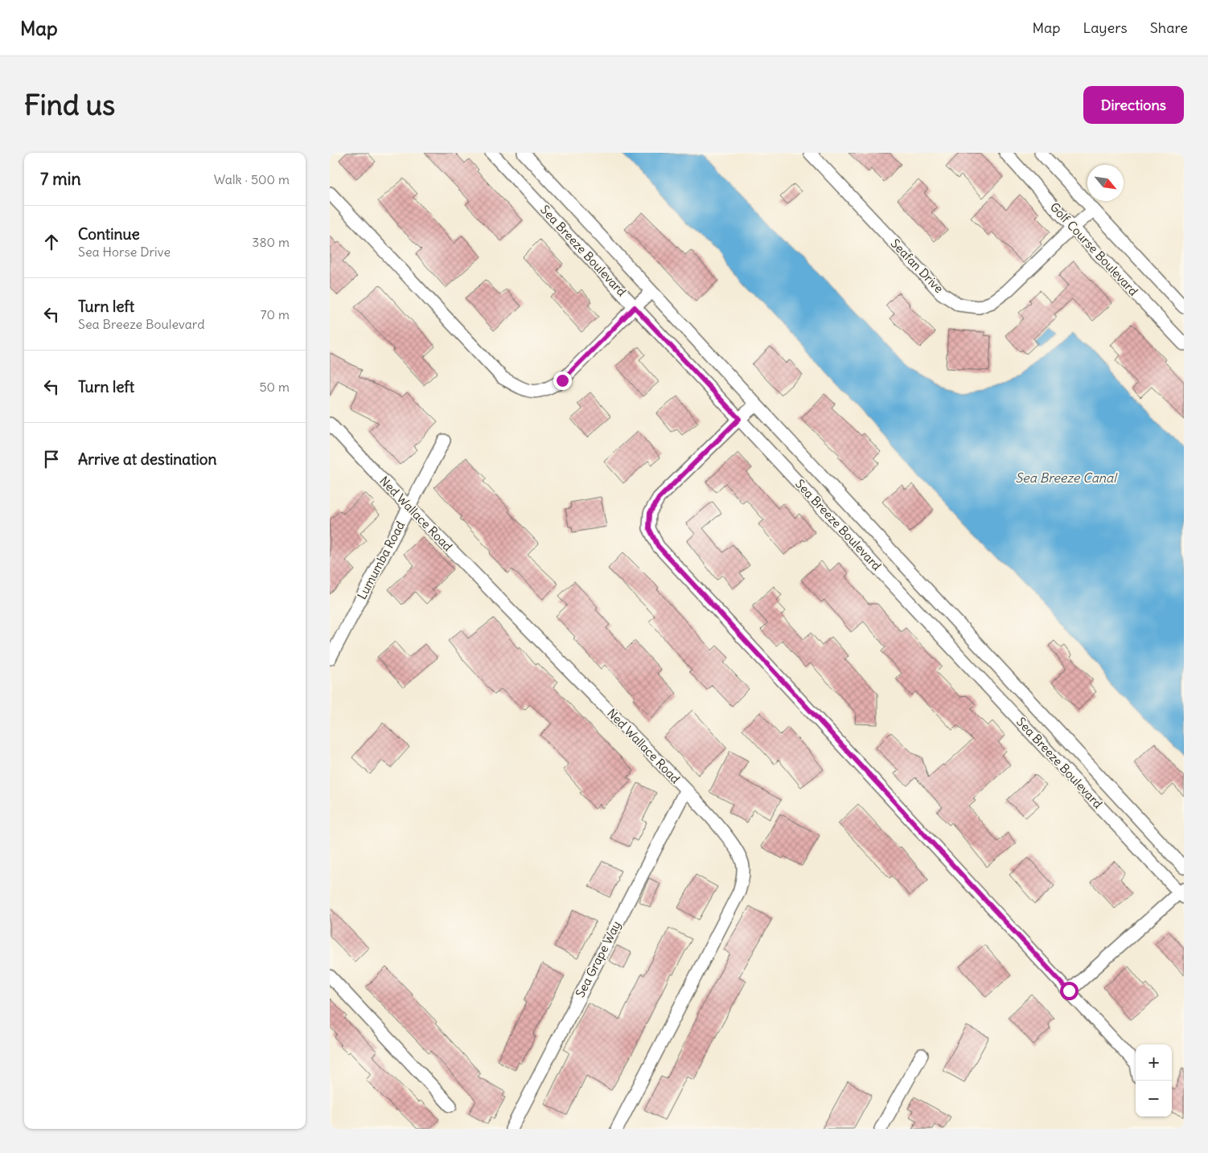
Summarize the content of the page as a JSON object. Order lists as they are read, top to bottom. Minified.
{"streets":{"street":["Golf Course Boulevard","Sea Breeze Boulevard","Seafan Drive","Ned Wallace Road","Lumumba Road","Sea Grape Way"]},"crossings":[["Golf Course Boulevard","Seafan Drive"],["Ned Wallace Road","Lumumba Road"],["Ned Wallace Road","Sea Grape Way"]],"water":["Sea Breeze Canal"],"north":"bottom right","page":{"header":"Map","nav":["Map","Layers","Share"],"buttons":"Directions","title":"Find us","heading":["7 min","Walk · 500 m"],"list":[["Continue","Sea Horse Drive","380 m"],["Turn left","Sea Breeze Boulevard","70 m"],["Turn left","50 m"],"Arrive at destination"],"map_buttons":["+","−"]}}
